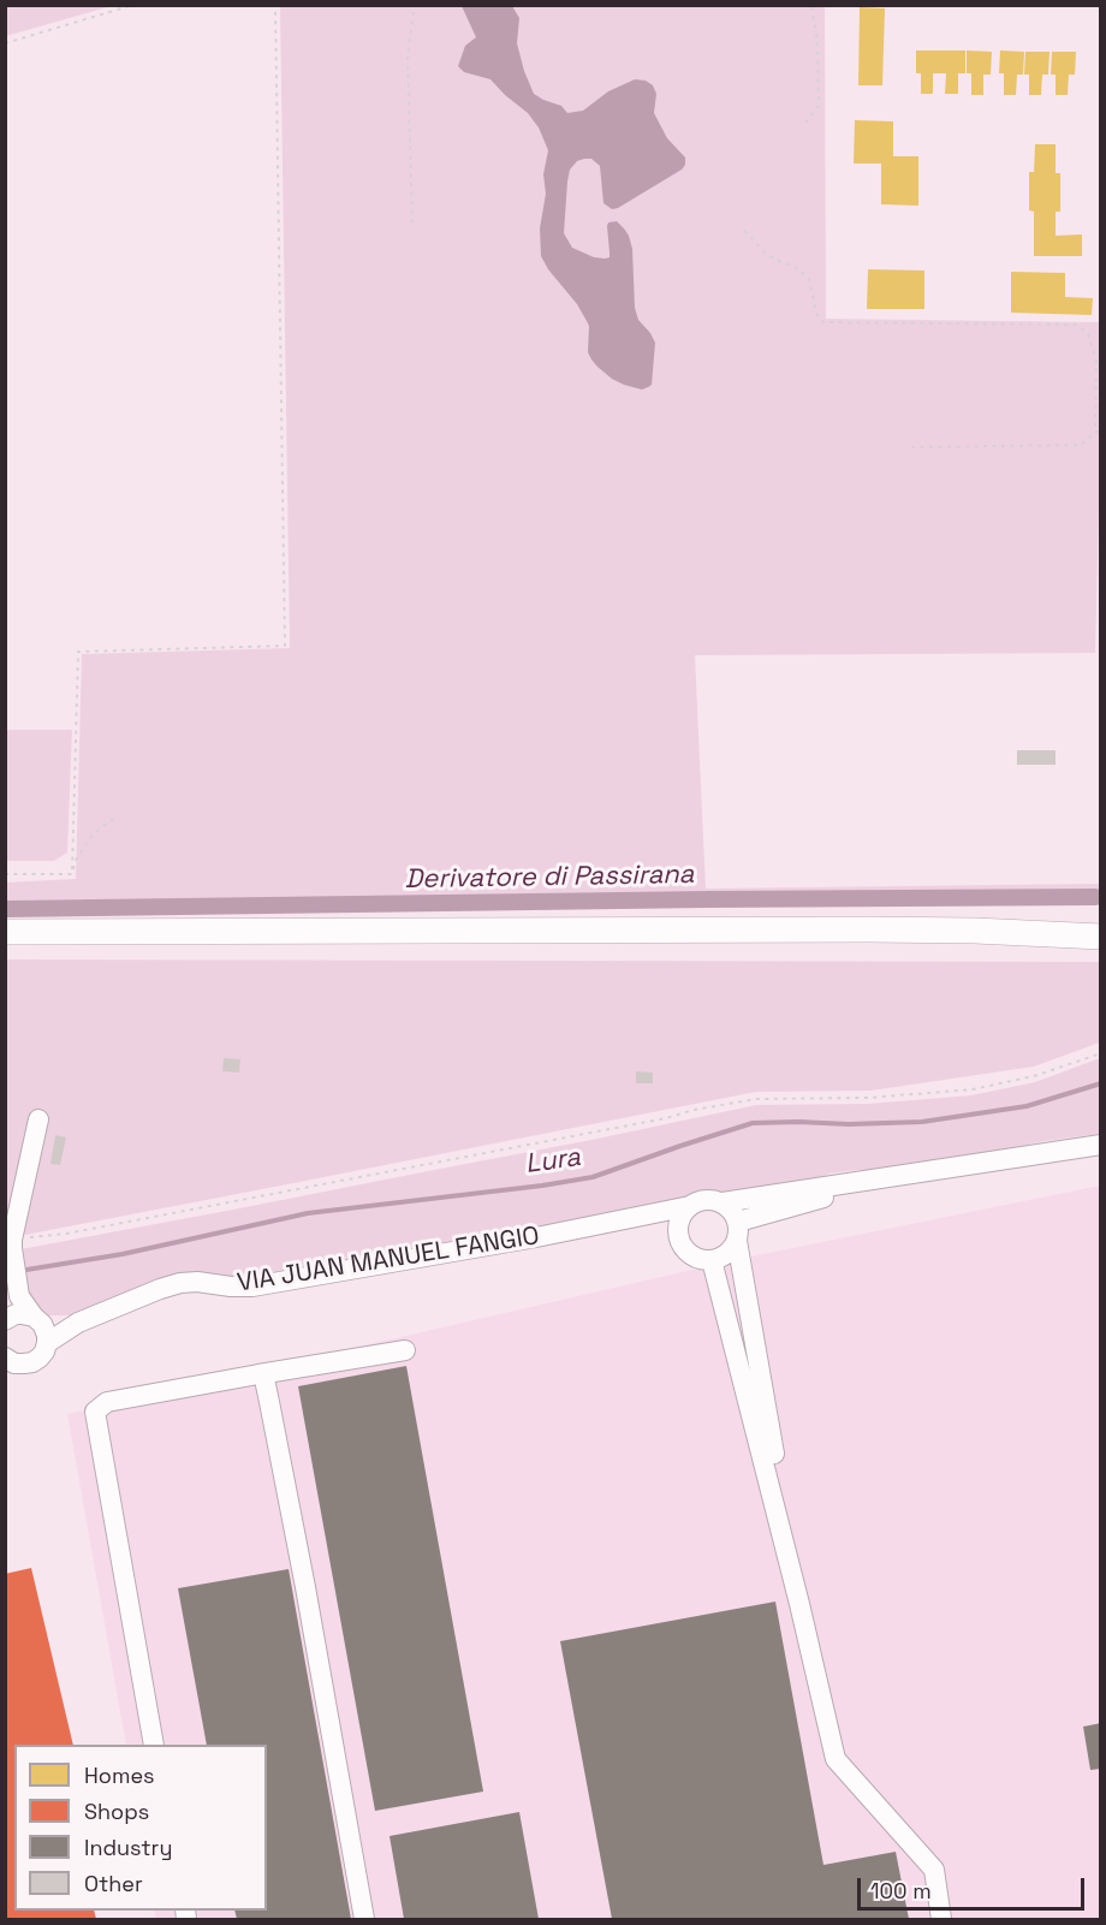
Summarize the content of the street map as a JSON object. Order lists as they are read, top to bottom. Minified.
{"streets":{"street":["VIA JUAN MANUEL FANGIO"]},"water":["Derivatore di Passirana","Lura"],"legend":["Homes","Shops","Industry","Other"],"scale_bar":"100 m"}
